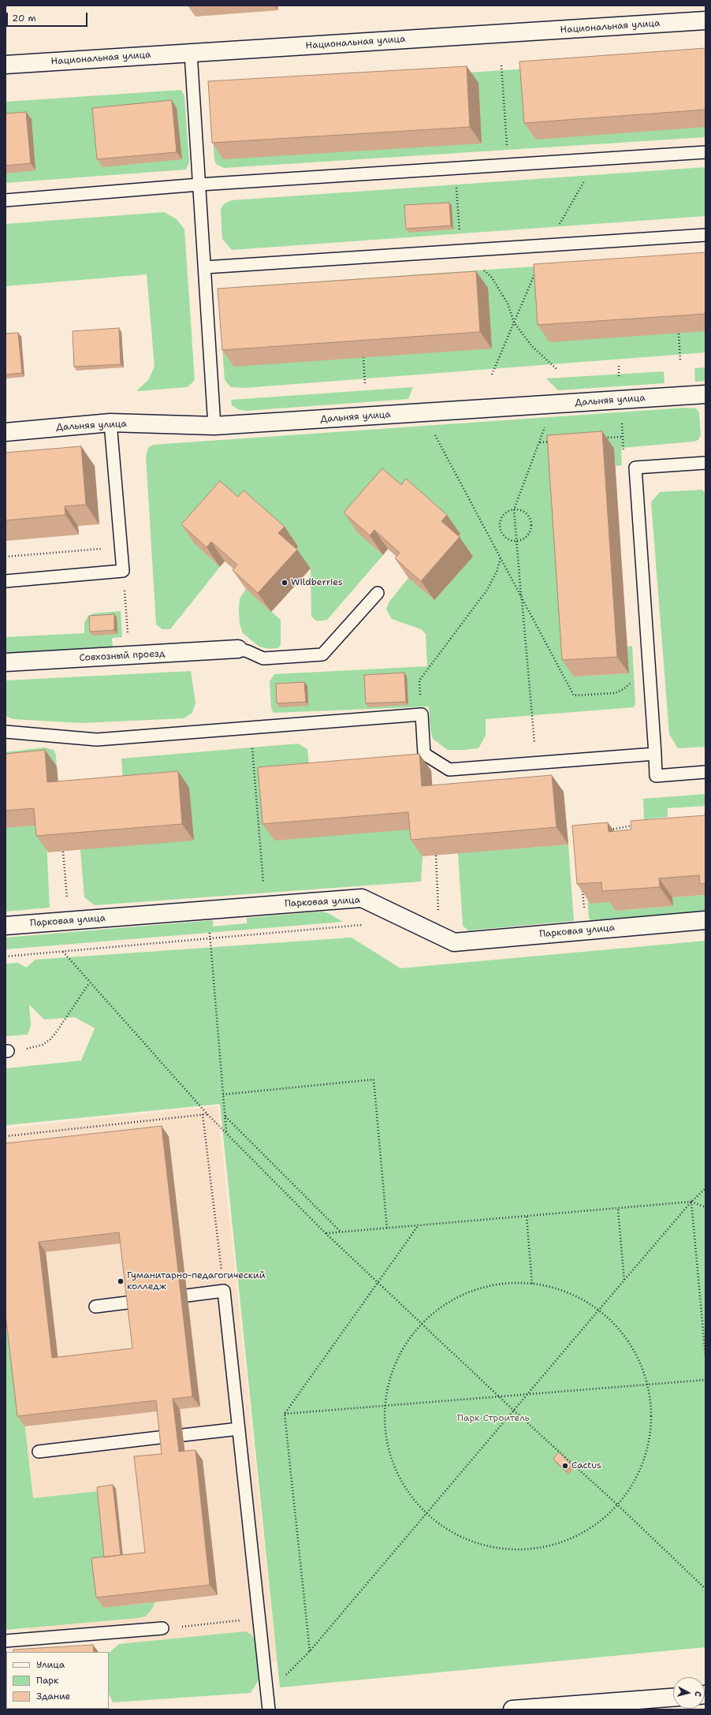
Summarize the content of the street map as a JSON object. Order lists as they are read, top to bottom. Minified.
{"streets":{"street":["Национальная улица","Дальняя улица","Совхозный проезд","Парковая улица"]},"parks":["Парк Строитель"],"places":["Wildberries","Гуманитарно-педагогический колледж","Cactus"],"legend":["Улица","Парк","Здание"],"scale_bar":"20 m","north":"right"}
